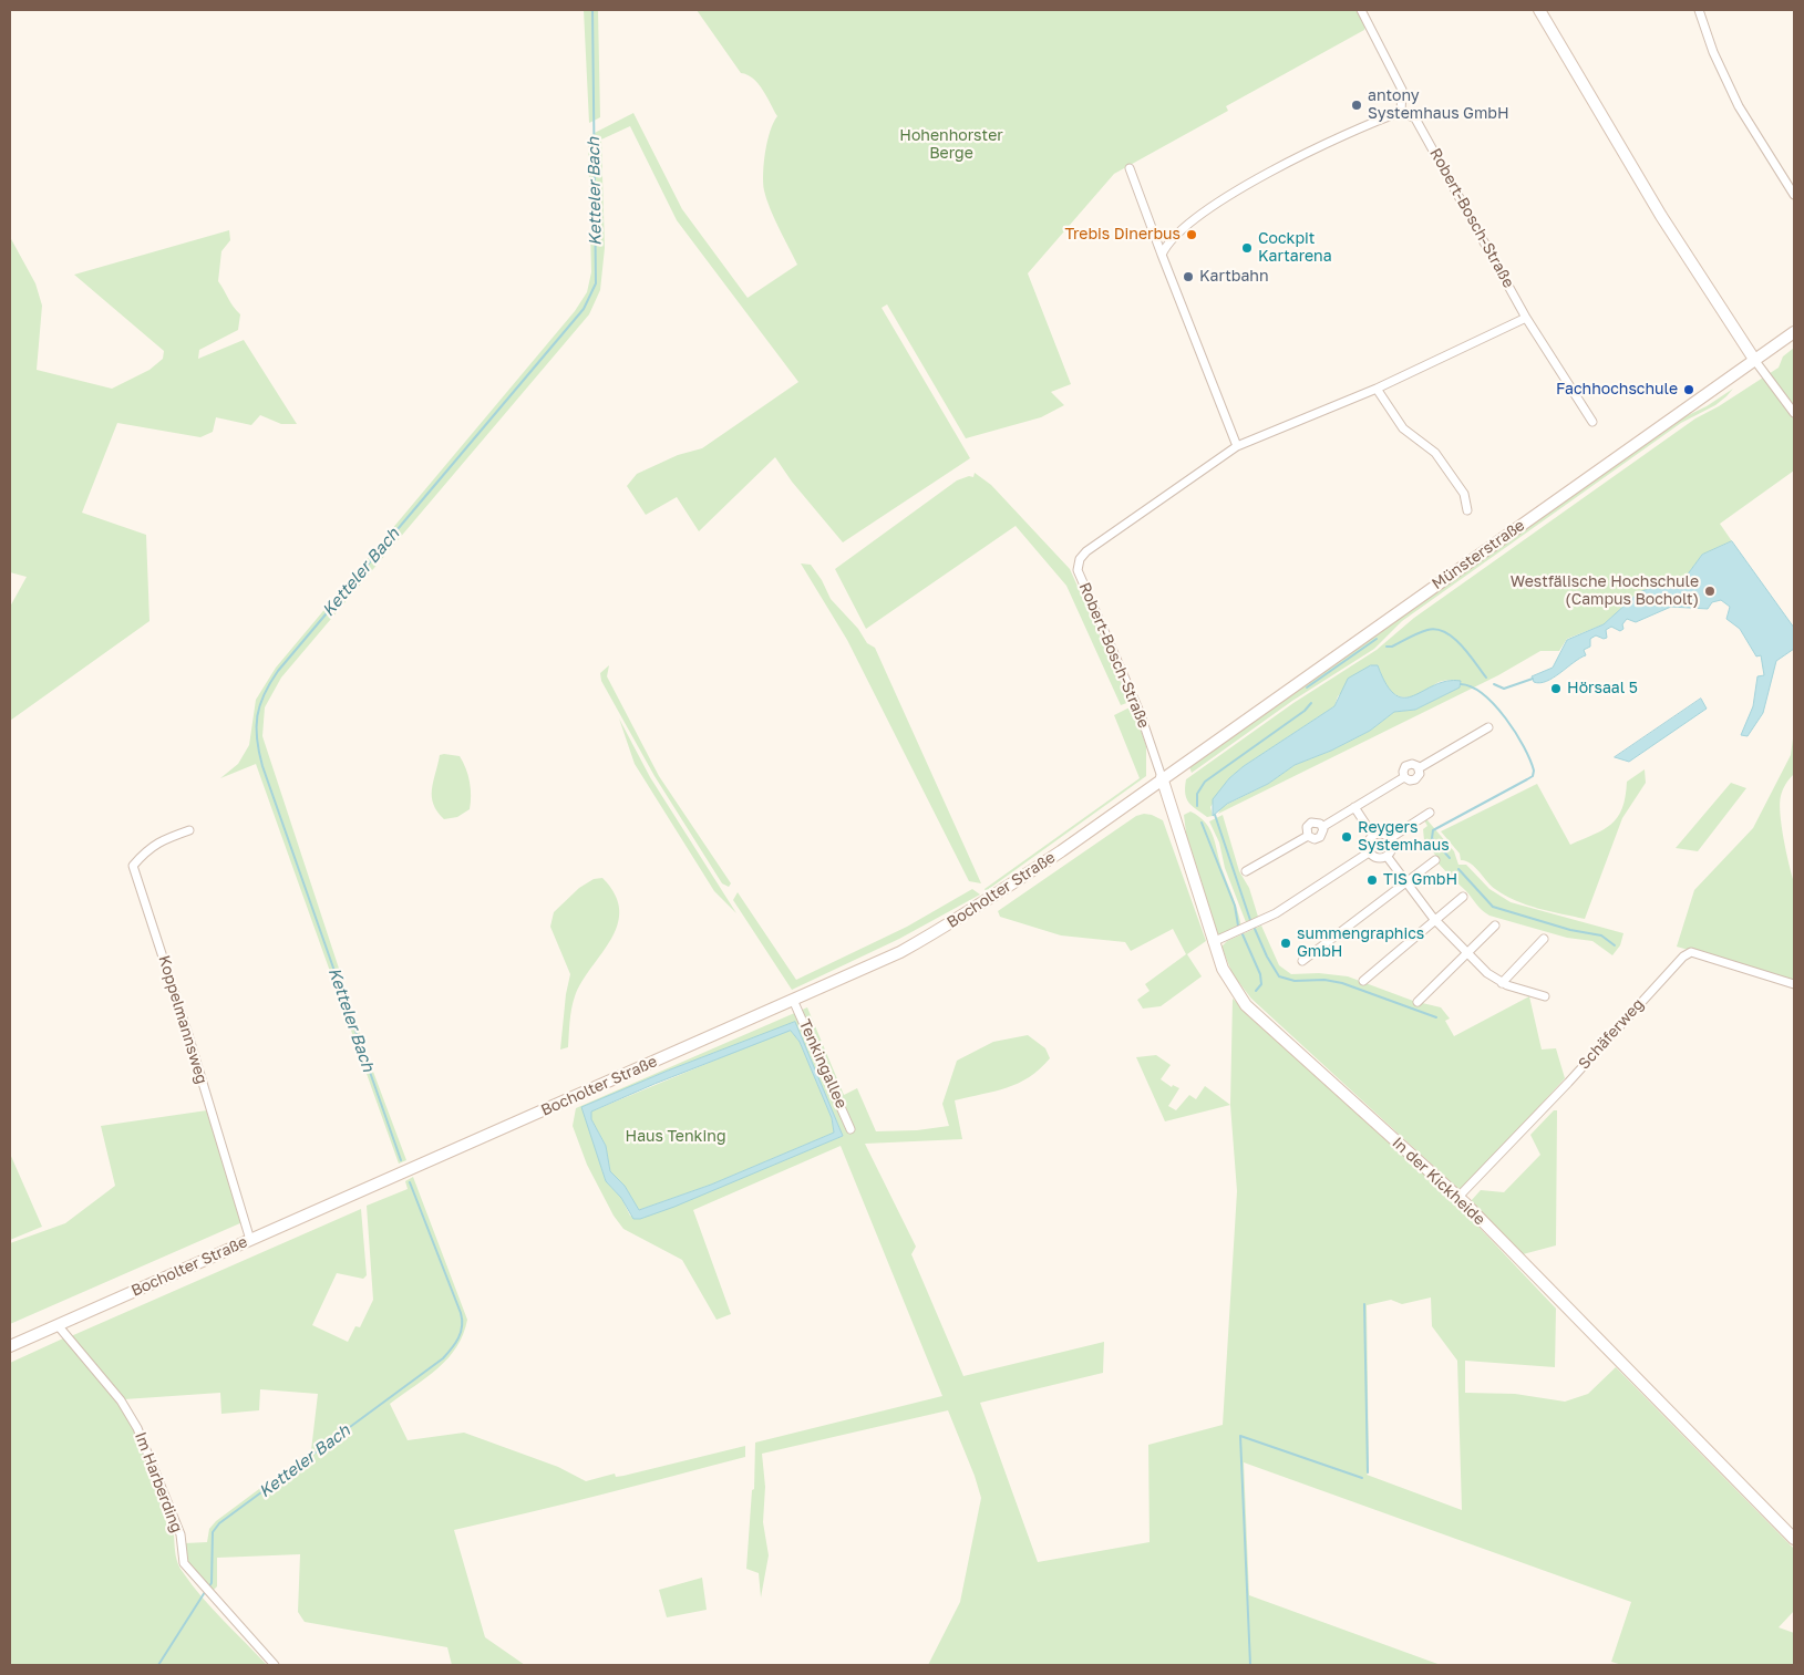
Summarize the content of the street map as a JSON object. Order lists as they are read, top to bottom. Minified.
{"streets":{"main road":["Münsterstraße","Bocholter Straße","In der Kickheide"],"street":["Robert-Bosch-Straße","Koppelmannsweg","Schäferweg","Tenkingallee","Im Harberding"]},"crossings":[["Robert-Bosch-Straße","Münsterstraße"],["Robert-Bosch-Straße","Bocholter Straße"],["Robert-Bosch-Straße","In der Kickheide"],["Münsterstraße","Bocholter Straße"],["Münsterstraße","In der Kickheide"],["Bocholter Straße","Koppelmannsweg"],["Bocholter Straße","Tenkingallee"],["Bocholter Straße","In der Kickheide"],["Bocholter Straße","Im Harberding"],["Schäferweg","In der Kickheide"]],"water":["Ketteler Bach"],"parks":["Hohenhorster Berge","Haus Tenking"],"places":["antony Systemhaus GmbH","Trebis Dinerbus","Cockpit Kartarena","Kartbahn","Fachhochschule","Westfälische Hochschule (Campus Bocholt)","Hörsaal 5","Reygers Systemhaus","TIS GmbH","summengraphics GmbH"]}
